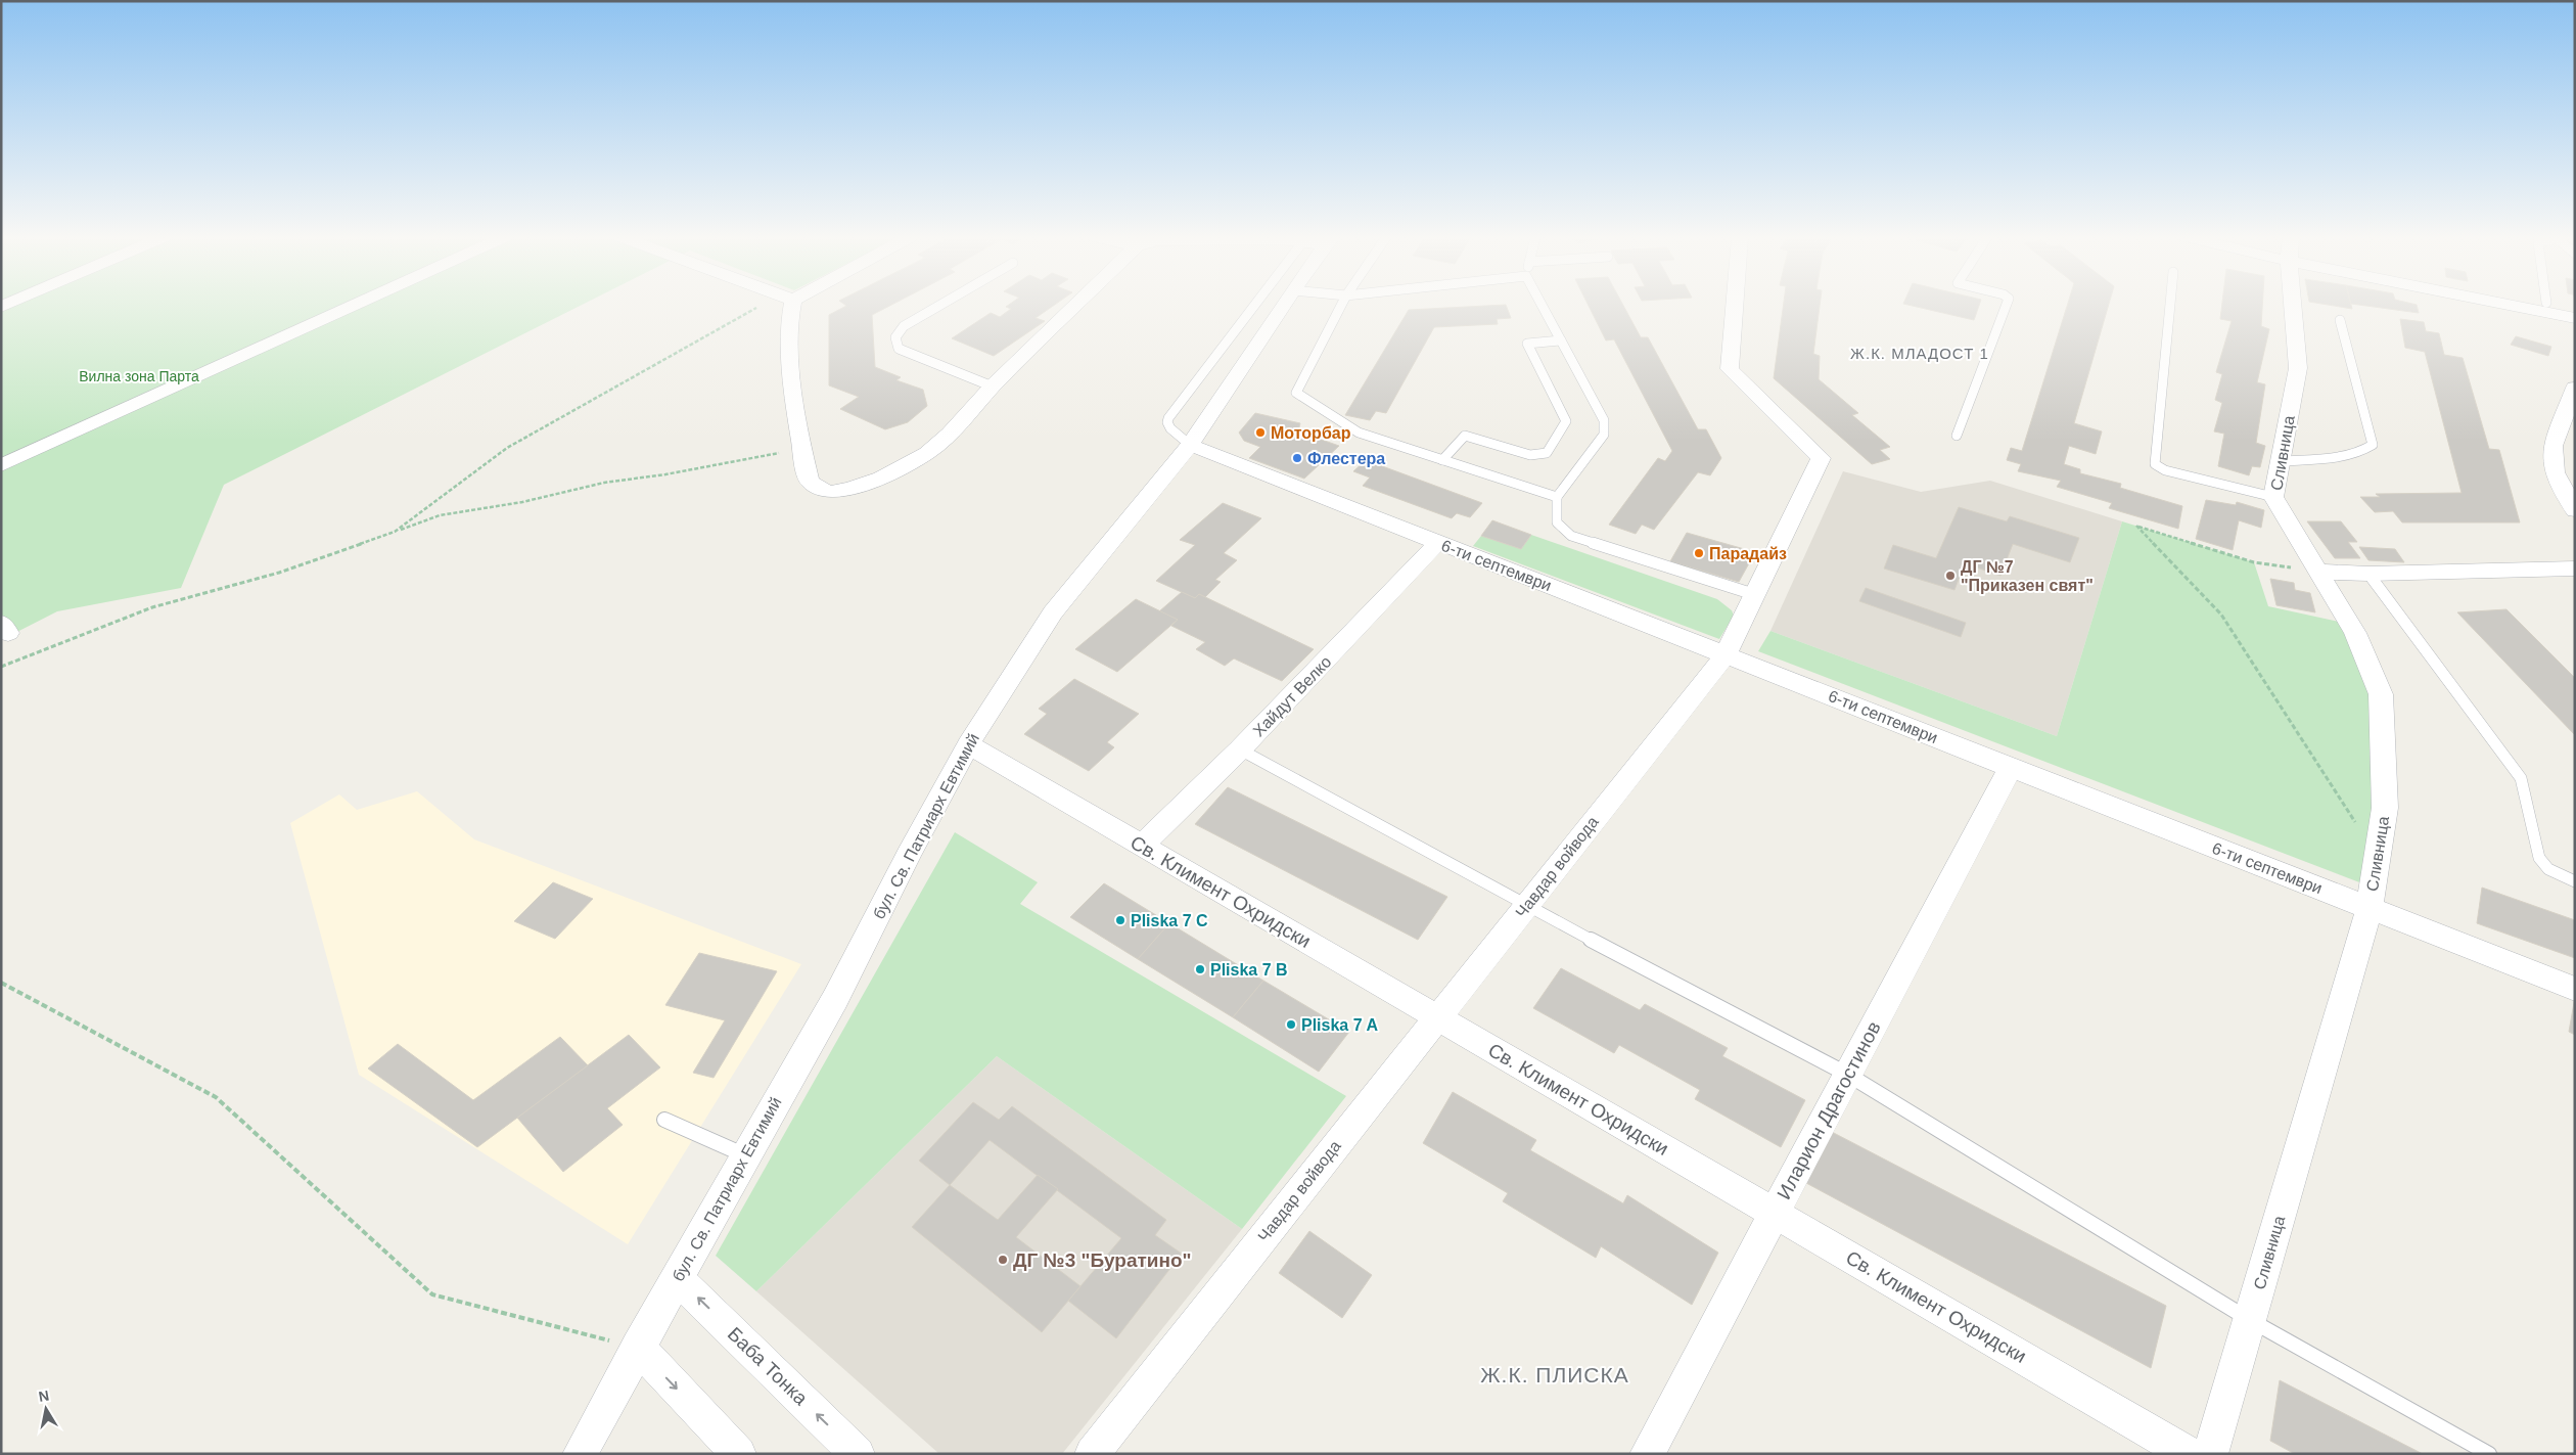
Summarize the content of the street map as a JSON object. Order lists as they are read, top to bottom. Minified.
{"streets":{"street":["Сливница","6-ти септември","Хайдут Велко","бул. Св. Патриарх Евтимий","Чавдар войвода","Св. Климент Охридски","Иларион Драгостинов","Баба Тонка"]},"crossings":[["Сливница","6-ти септември"],["6-ти септември","Хайдут Велко"],["6-ти септември","бул. Св. Патриарх Евтимий"],["6-ти септември","Чавдар войвода"],["6-ти септември","Иларион Драгостинов"],["Хайдут Велко","Св. Климент Охридски"],["бул. Св. Патриарх Евтимий","Св. Климент Охридски"],["бул. Св. Патриарх Евтимий","Баба Тонка"],["Чавдар войвода","Св. Климент Охридски"],["Св. Климент Охридски","Иларион Драгостинов"]],"districts":["Ж.К. МЛАДОСТ 1","Ж.К. ПЛИСКА"],"parks":["Вилна зона Парта"],"places":["Моторбар","Флестера","Парадайз","ДГ №7 \"Приказен свят\"","Pliska 7 C","Pliska 7 B","Pliska 7 A","ДГ №3 \"Буратино\""],"north":"top"}
